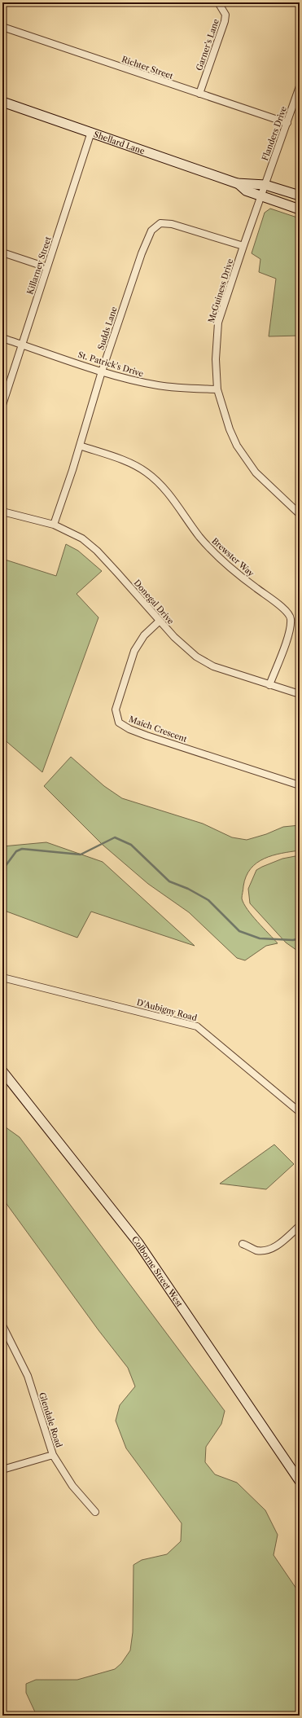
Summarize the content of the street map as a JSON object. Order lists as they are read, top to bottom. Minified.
{"streets":{"main road":["Shellard Lane","Colborne Street West"],"street":["Garner's Lane","Richter Street","Flanders Drive","Killarney Street","McGuiness Drive","Sudds Lane","St. Patrick's Drive","Brewster Way","Donegal Drive","Maich Crescent","D'Aubigny Road","Glendale Road"]},"crossings":[["Garner's Lane","Richter Street"],["Richter Street","Flanders Drive"],["Flanders Drive","Shellard Lane"],["Flanders Drive","McGuiness Drive"],["Shellard Lane","Killarney Street"],["Shellard Lane","McGuiness Drive"],["Killarney Street","St. Patrick's Drive"],["McGuiness Drive","Sudds Lane"],["McGuiness Drive","St. Patrick's Drive"],["Sudds Lane","St. Patrick's Drive"],["Sudds Lane","Brewster Way"],["Sudds Lane","Donegal Drive"],["Brewster Way","Donegal Drive"],["Donegal Drive","Maich Crescent"]]}
